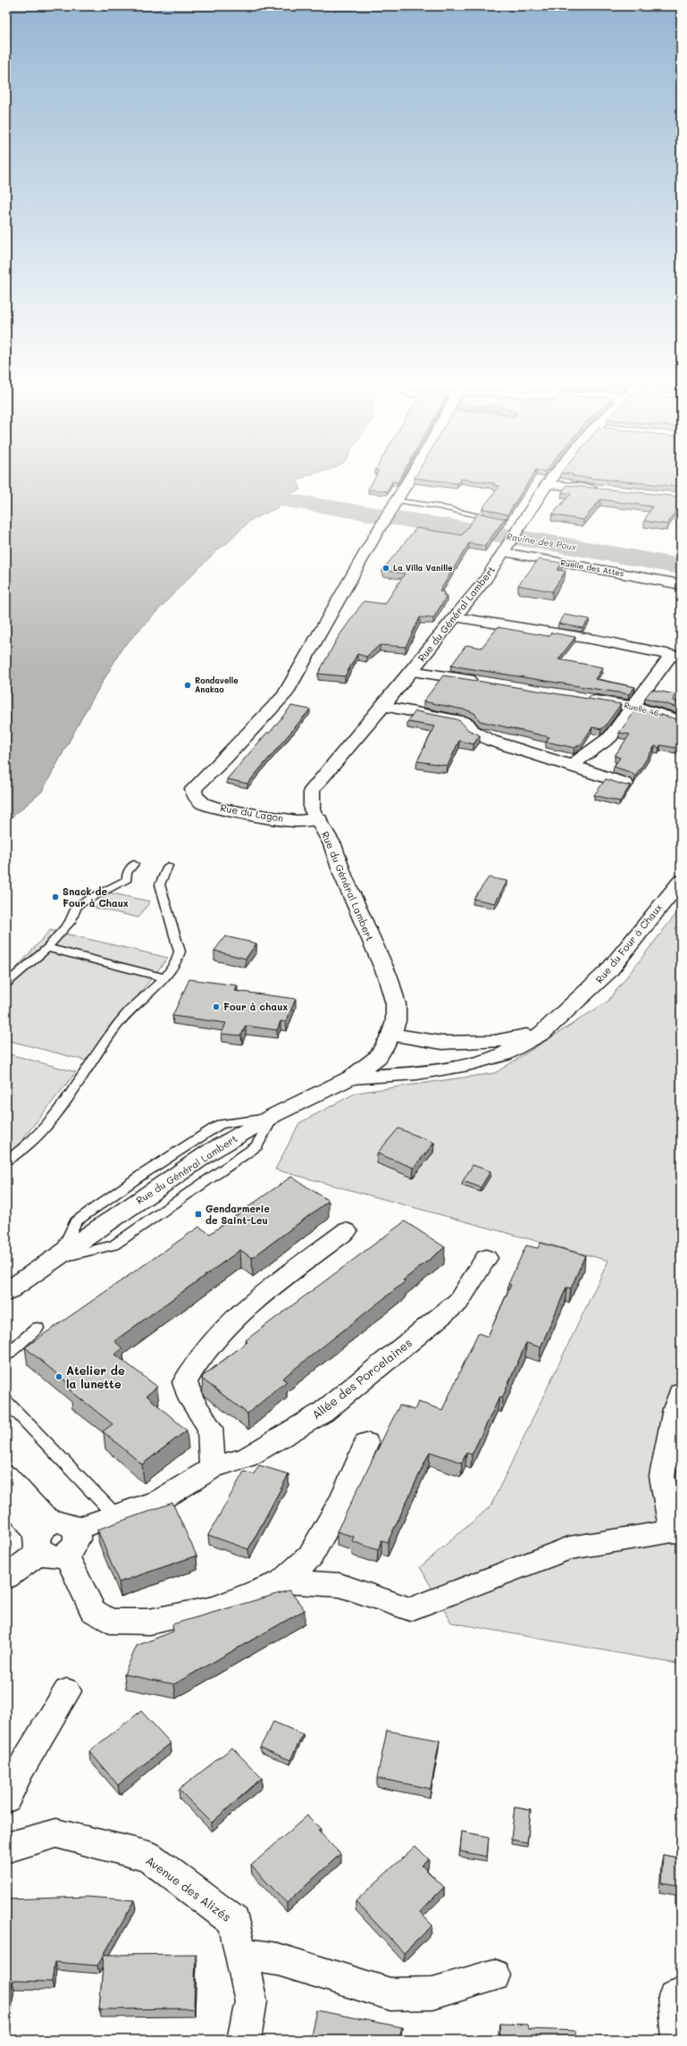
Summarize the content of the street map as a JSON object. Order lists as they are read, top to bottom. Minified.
{"streets":{"street":["Ruelle des Attes","Rue du Général Lambert","Ruelle 46","Rue du Lagon","Rue du Four à Chaux","Allée des Porcelaines","Avenue des Alizés"]},"crossings":[["Ruelle des Attes","Rue du Général Lambert"],["Rue du Général Lambert","Rue du Lagon"],["Rue du Général Lambert","Rue du Four à Chaux"]],"water":["Ravine des Poux"],"places":{"other":["La Villa Vanille","Rondavelle Anakao","Snack de Four à Chaux","Four à chaux","Atelier de la lunette"],"transit":["Gendarmerie de Saint-Leu"]}}
